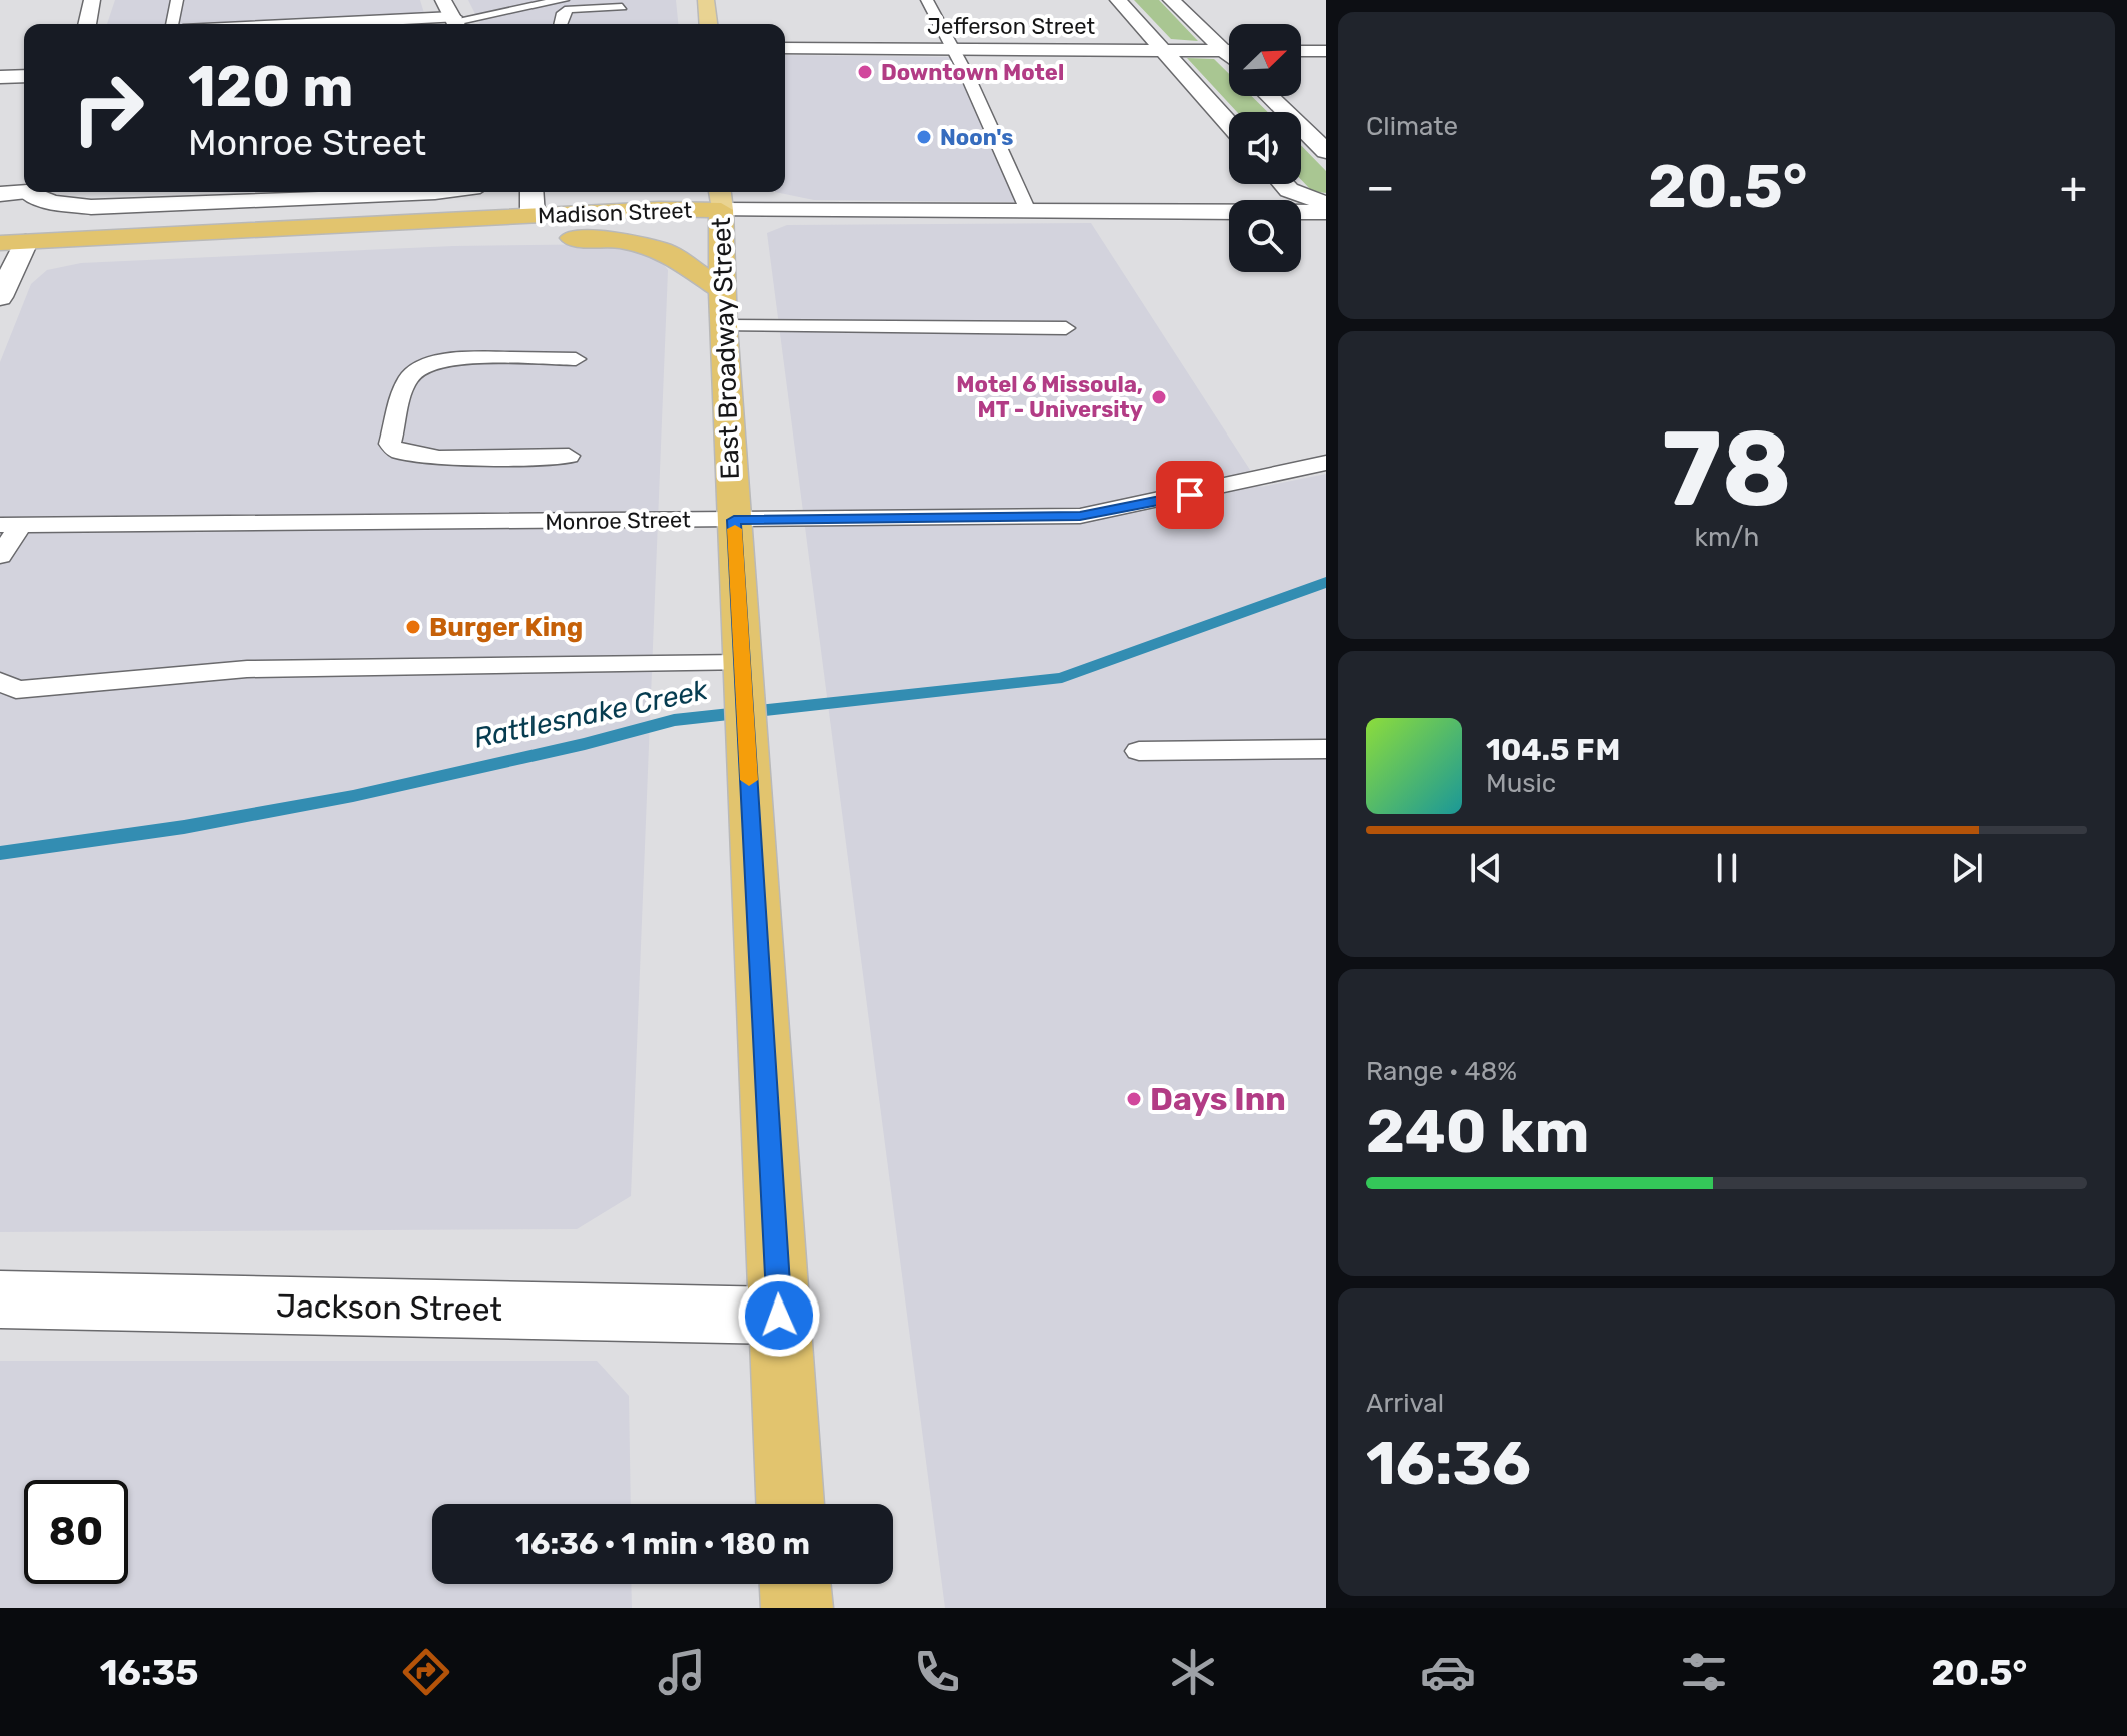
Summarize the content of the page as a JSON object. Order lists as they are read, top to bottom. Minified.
{"streets":{"highway":["Madison Street","East Broadway Street"],"street":["Jefferson Street","Jackson Street"],"lane":["Monroe Street"]},"crossings":[["Madison Street","East Broadway Street"],["East Broadway Street","Monroe Street"],["East Broadway Street","Jackson Street"]],"water":["Rattlesnake Creek"],"places":["Downtown Motel","Noon's","Motel 6 Missoula, MT - University","Burger King","Days Inn"],"north":"top right","page":{"tile":["Climate",["78","km/h"],["Range · 48%","240 km"],["Arrival","16:36"]],"turn":["120 m","Monroe Street"],"heat":["−","20.5°","+"],"song":["104.5 FM","Music"],"limit":"80","trip":"16:36 · 1 min · 180 m","tabs":["16:35","20.5°"]}}
